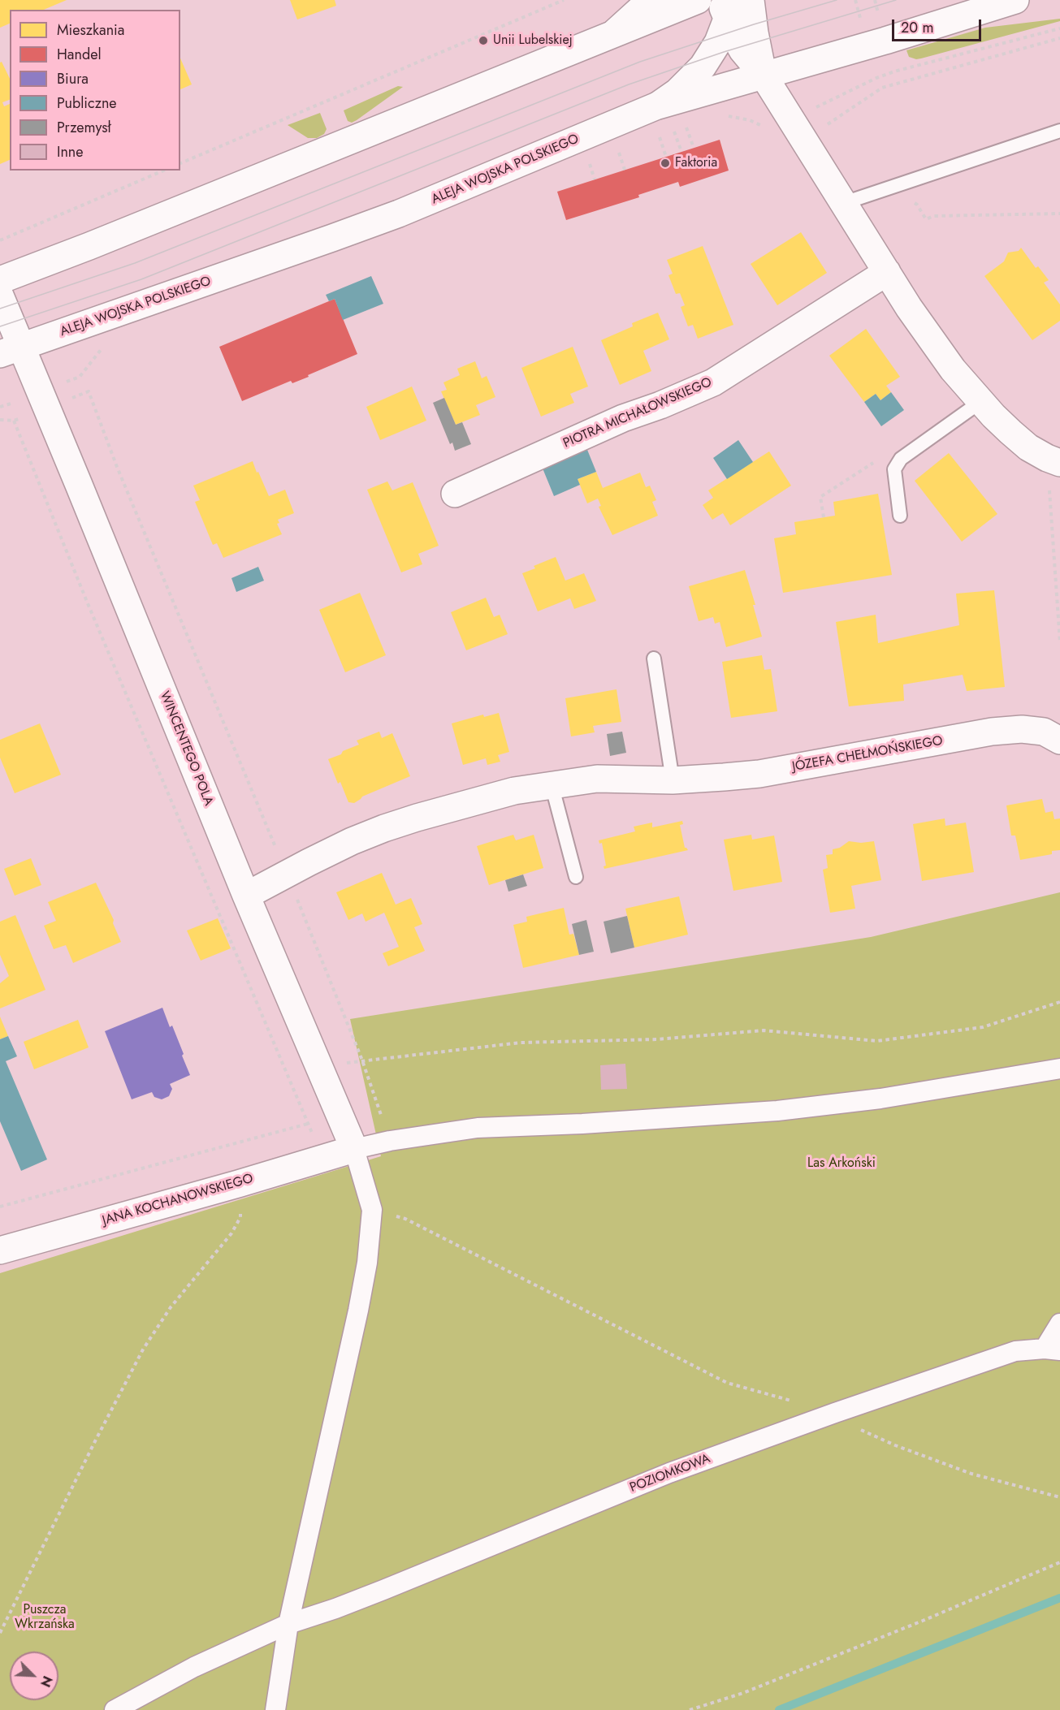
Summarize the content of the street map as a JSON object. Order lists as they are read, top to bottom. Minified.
{"streets":{"street":["ALEJA WOJSKA POLSKIEGO","PIOTRA MICHAŁOWSKIEGO","WINCENTEGO POLA","JÓZEFA CHEŁMOŃSKIEGO","JANA KOCHANOWSKIEGO","POZIOMKOWA"]},"crossings":[["ALEJA WOJSKA POLSKIEGO","WINCENTEGO POLA"],["WINCENTEGO POLA","JÓZEFA CHEŁMOŃSKIEGO"],["WINCENTEGO POLA","JANA KOCHANOWSKIEGO"]],"parks":["Las Arkoński","Puszcza Wkrzańska"],"places":["Unii Lubelskiej","Faktoria"],"legend":["Mieszkania","Handel","Biura","Publiczne","Przemysł","Inne"],"scale_bar":"20 m","north":"bottom right"}
